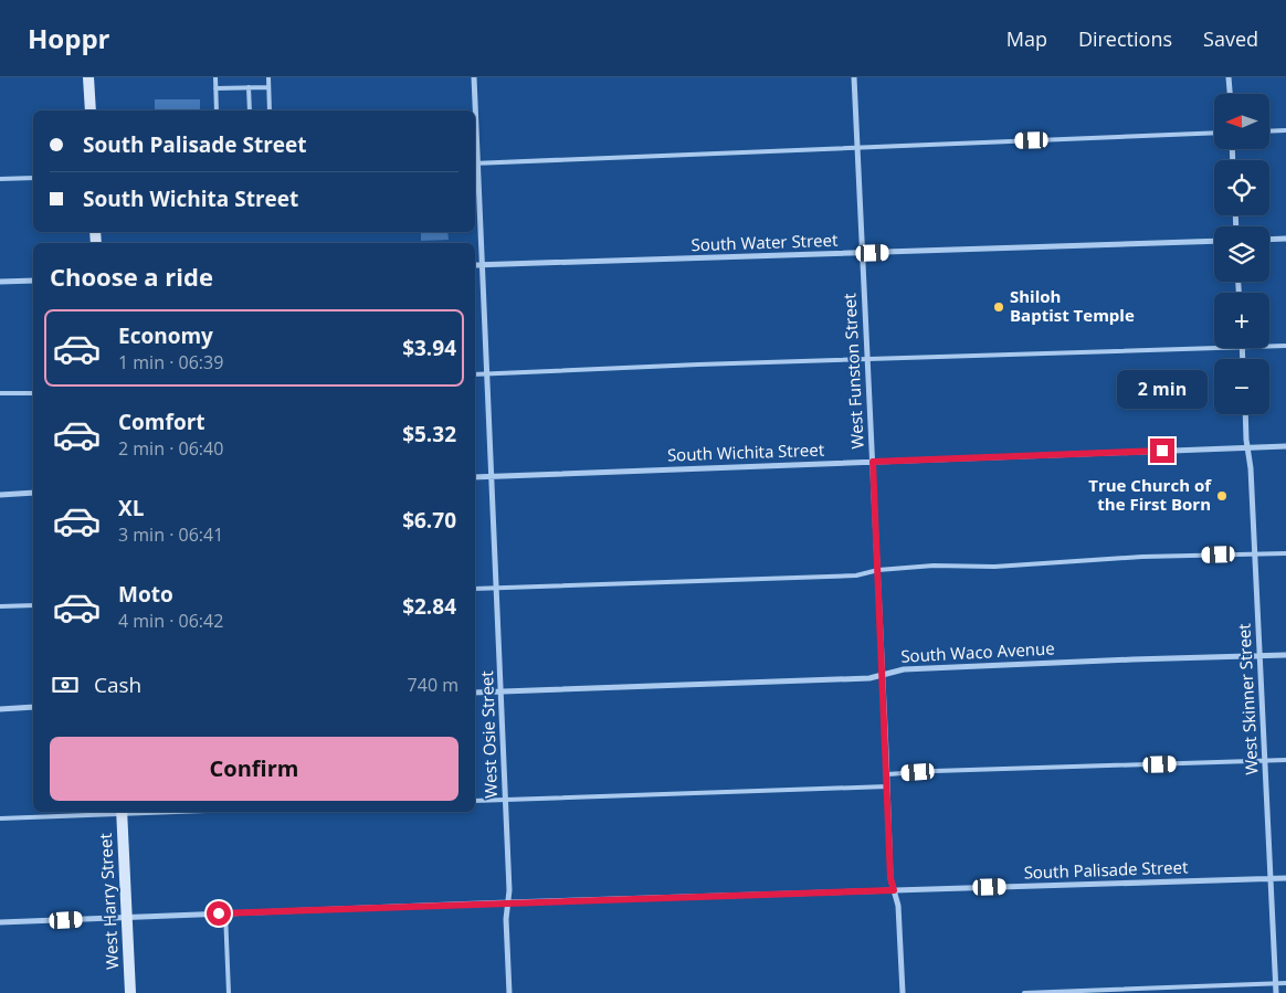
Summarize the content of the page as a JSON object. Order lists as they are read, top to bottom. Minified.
{"streets":{"street":["South Water Street","West Funston Street","South Wichita Street","South Waco Avenue","West Skinner Street","West Osie Street","South Palisade Street","West Harry Street"]},"crossings":[["South Water Street","West Funston Street"],["South Water Street","West Osie Street"],["West Funston Street","South Wichita Street"],["West Funston Street","South Waco Avenue"],["West Funston Street","South Palisade Street"],["South Wichita Street","West Skinner Street"],["South Wichita Street","West Osie Street"],["South Waco Avenue","West Skinner Street"],["South Waco Avenue","West Osie Street"],["West Skinner Street","South Palisade Street"],["West Osie Street","South Palisade Street"],["South Palisade Street","West Harry Street"]],"places":["Shiloh Baptist Temple","True Church of the First Born"],"north":"left","page":{"header":"Hoppr","nav":["Map","Directions","Saved"],"map_buttons":["+","−"],"banner":["South Palisade Street","South Wichita Street"],"heading":"Choose a ride","list":[{"name":"Economy","note":"1 min · 06:39","value":"$3.94"},{"name":"Comfort","note":"2 min · 06:40","value":"$5.32"},{"name":"XL","note":"3 min · 06:41","value":"$6.70"},{"name":"Moto","note":"4 min · 06:42","value":"$2.84"}],"bubble":"2 min","pay":["Cash","740 m"],"buttons":"Confirm"}}
